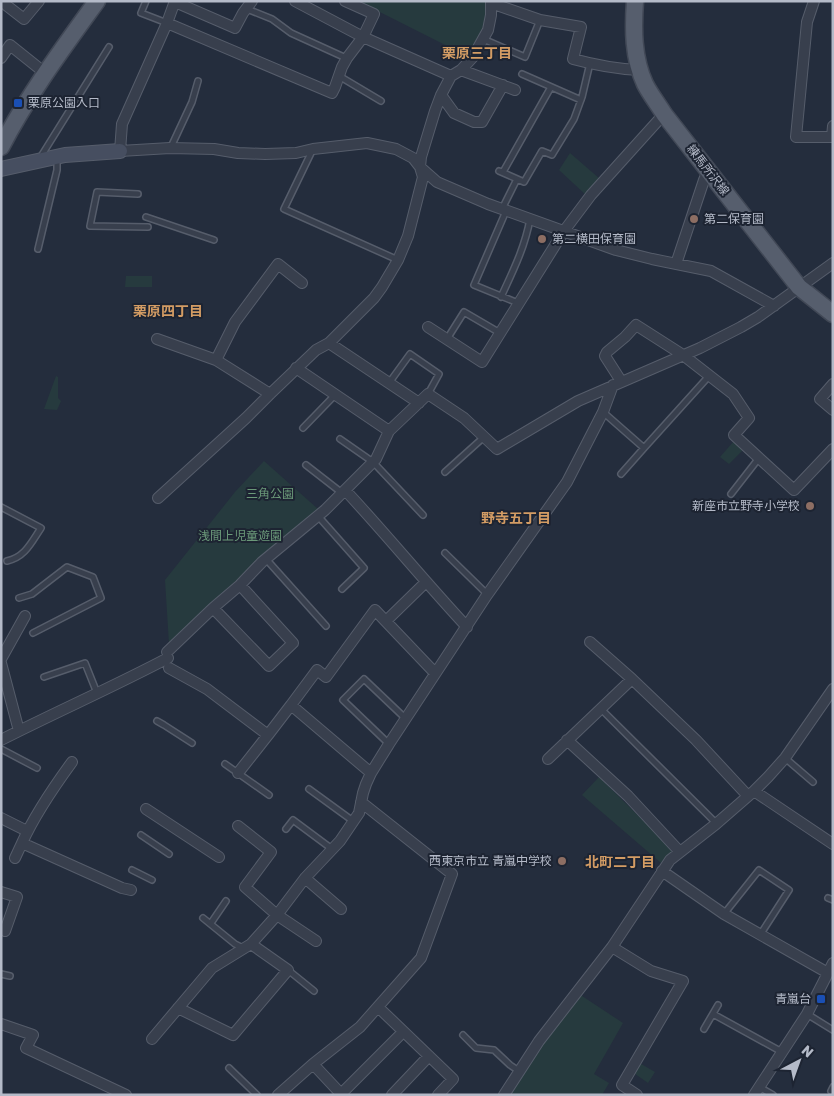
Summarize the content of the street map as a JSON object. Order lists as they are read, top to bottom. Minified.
{"streets":{"main road":["練馬所沢線"]},"districts":["栗原三丁目","栗原四丁目","野寺五丁目","北町二丁目"],"parks":["三角公園","浅間上児童遊園"],"places":{"transit":["栗原公園入口","青嵐台"],"other":["第二保育園","第二横田保育園","新座市立野寺小学校","西東京市立 青嵐中学校"]},"north":"top right"}
